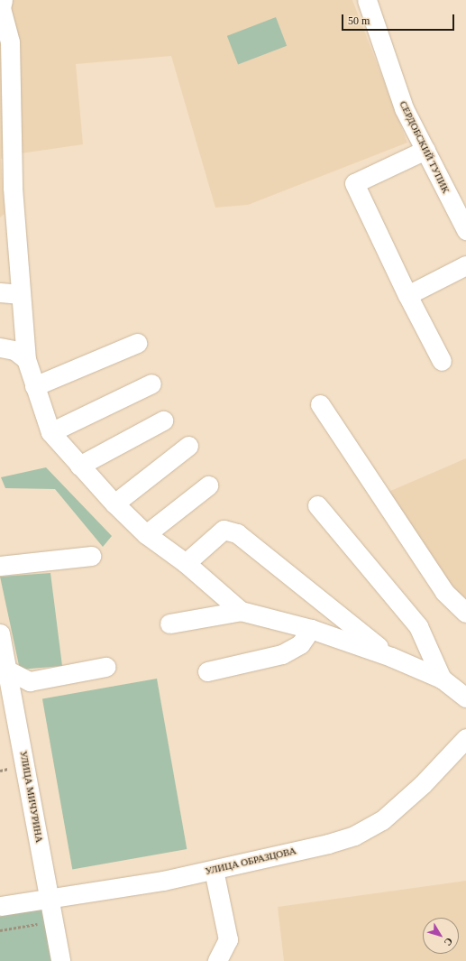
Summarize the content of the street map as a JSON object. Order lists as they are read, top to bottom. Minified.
{"streets":{"street":["СЕРДОБСКИЙ ТУПИК","УЛИЦА МИЧУРИНА","УЛИЦА ОБРАЗЦОВА"]},"crossings":[["УЛИЦА МИЧУРИНА","УЛИЦА ОБРАЗЦОВА"]],"scale_bar":"50 m","north":"bottom right"}
